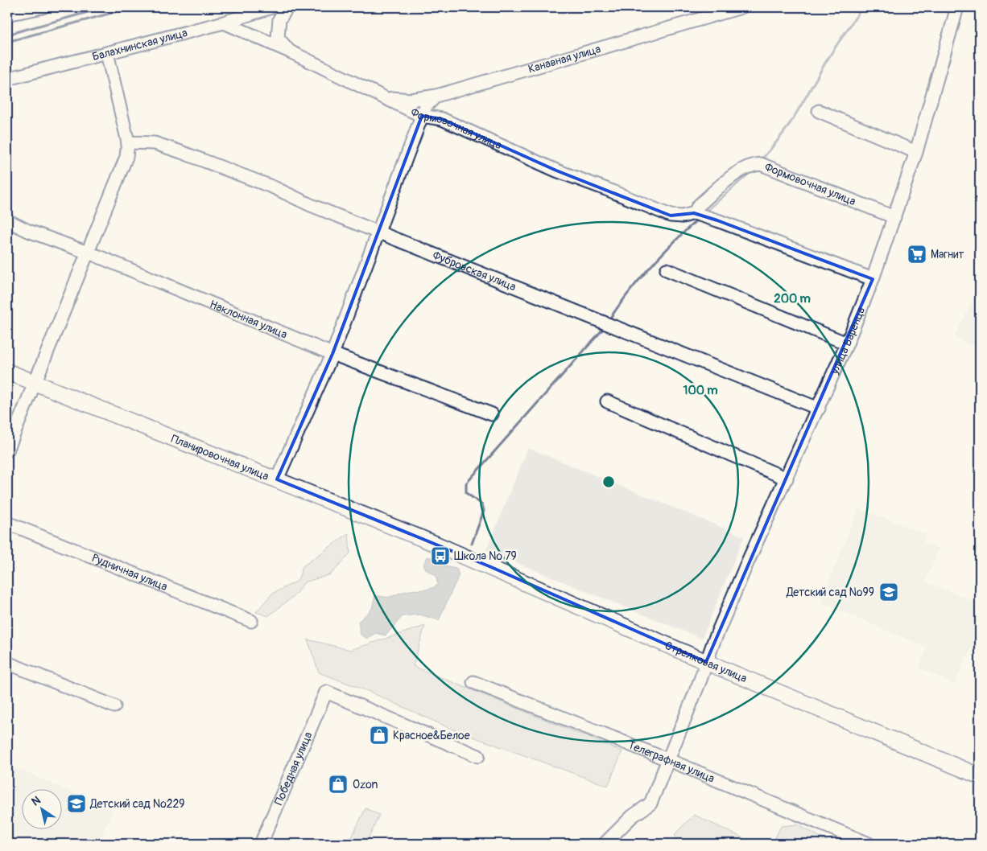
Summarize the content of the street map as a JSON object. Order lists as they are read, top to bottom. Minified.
{"streets":{"main road":["Планировочная улица","Стрелковая улица"],"street":["Балахнинская улица","Канавная улица","Формовочная улица","Фубровская улица","Наклонная улица","улица Баренца","Рудничная улица","Телеграфная улица","Победная улица"]},"crossings":[["Балахнинская улица","Формовочная улица"],["Канавная улица","Формовочная улица"],["Формовочная улица","улица Баренца"],["Фубровская улица","улица Баренца"],["улица Баренца","Стрелковая улица"],["улица Баренца","Телеграфная улица"],["Планировочная улица","Стрелковая улица"]],"places":{"supermarket":["Магнит"],"bus stop":["Школа № 79"],"school or university":["Детский сад №99","Детский сад №229"],"shop":["Красное&Белое","Ozon"]},"north":"top left","rings":["200 m","100 m"]}
